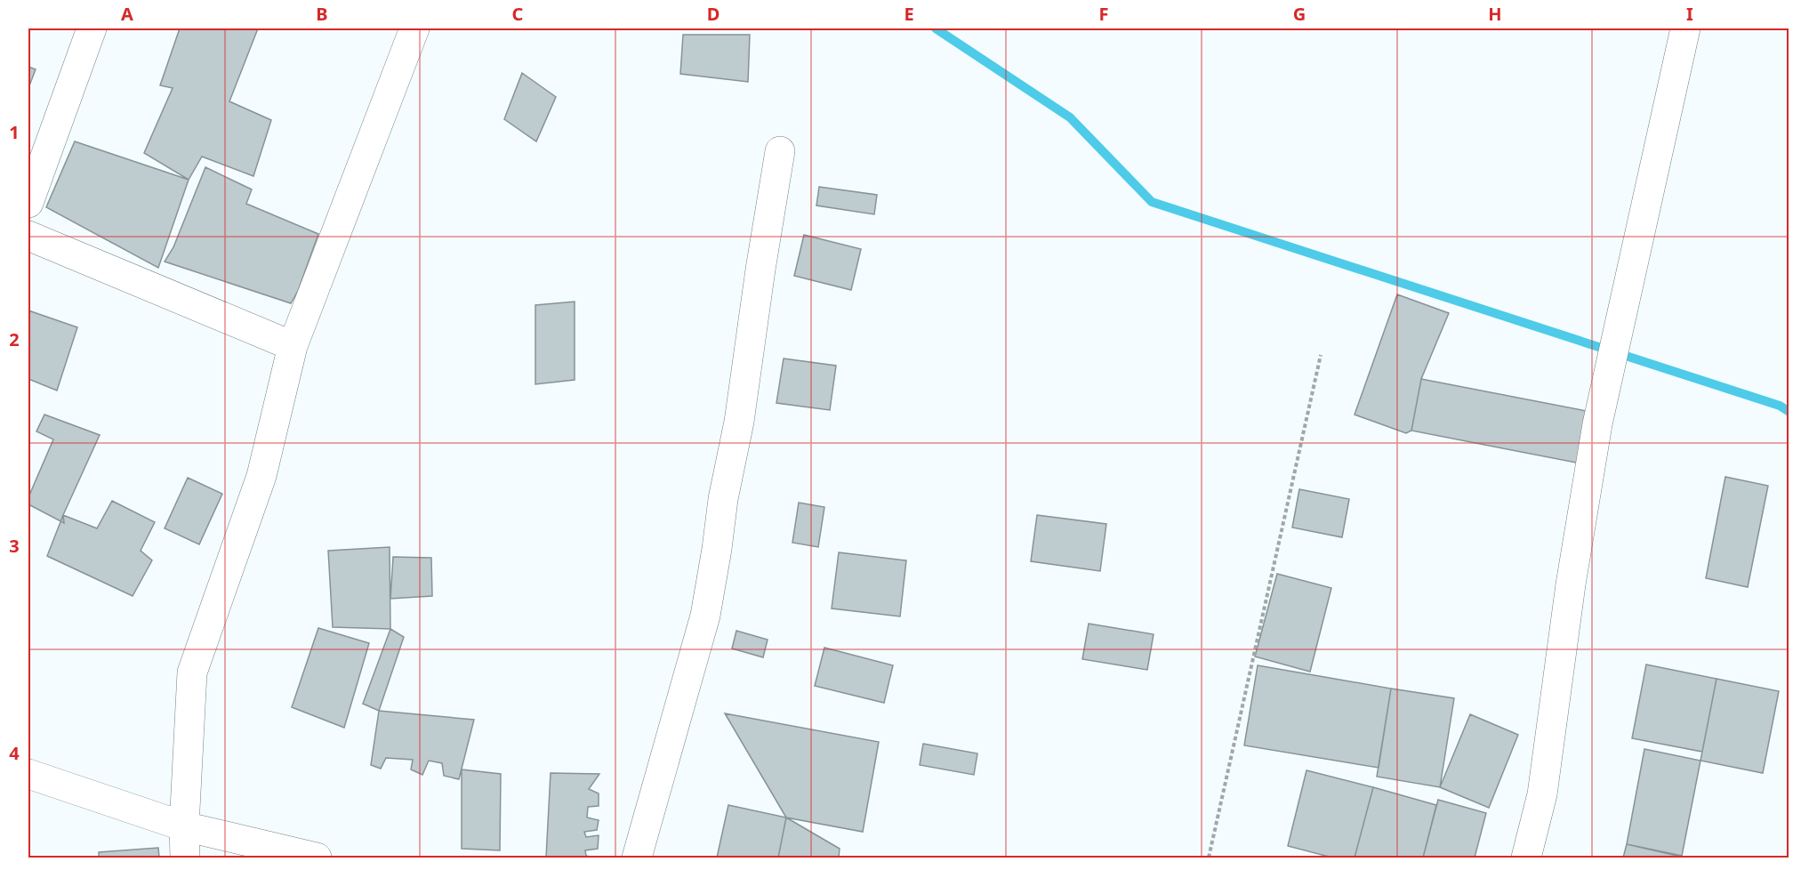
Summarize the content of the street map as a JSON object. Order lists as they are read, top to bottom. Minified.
{"grid":{"columns":["A","B","C","D","E","F","G","H","I"],"rows":["1","2","3","4"]}}
